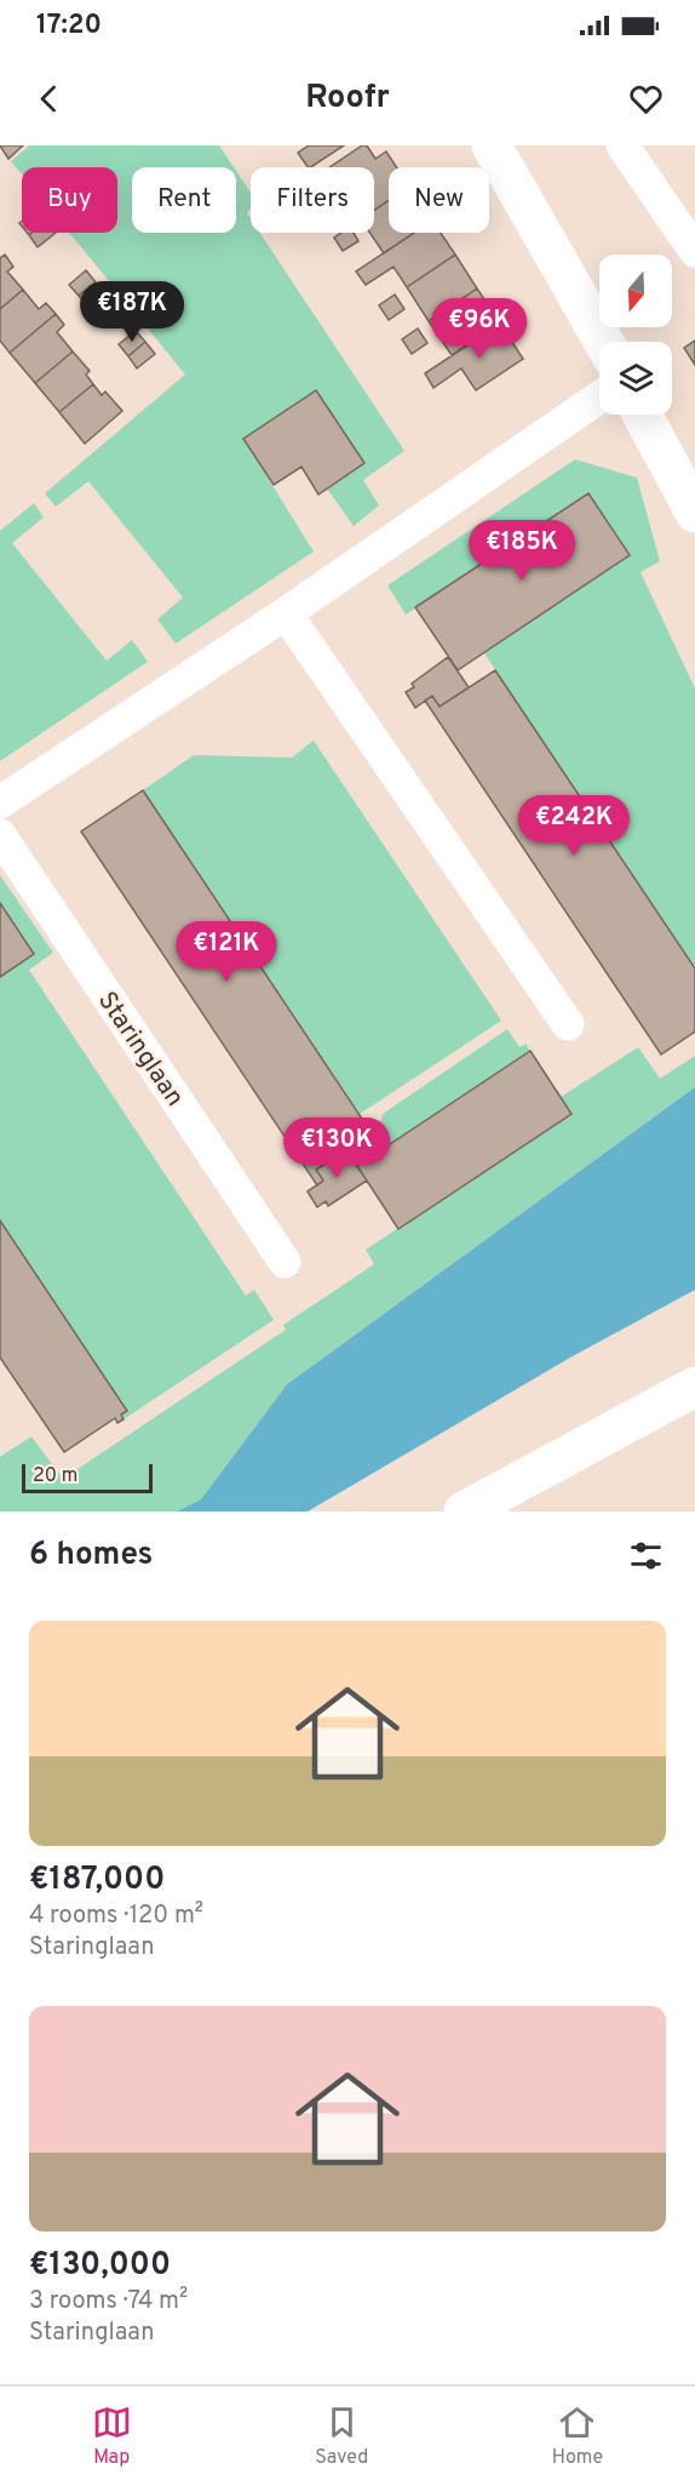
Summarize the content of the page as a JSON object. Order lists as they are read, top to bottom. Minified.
{"streets":{"street":["Staringlaan"]},"scale_bar":"20 m","north":"bottom","page":{"status":"17:20","header":"Roofr","chip":["Buy","Rent","Filters","New"],"price":["€187K","€96K","€185K","€242K","€121K","€130K"],"scale":"20 m","heading":"6 homes","list":[{"name":"€187,000","note":"4 rooms · 120 m² · Staringlaan"},{"name":"€130,000","note":"3 rooms · 74 m² · Staringlaan"}],"tabs":["Map","Saved","Home"]}}
